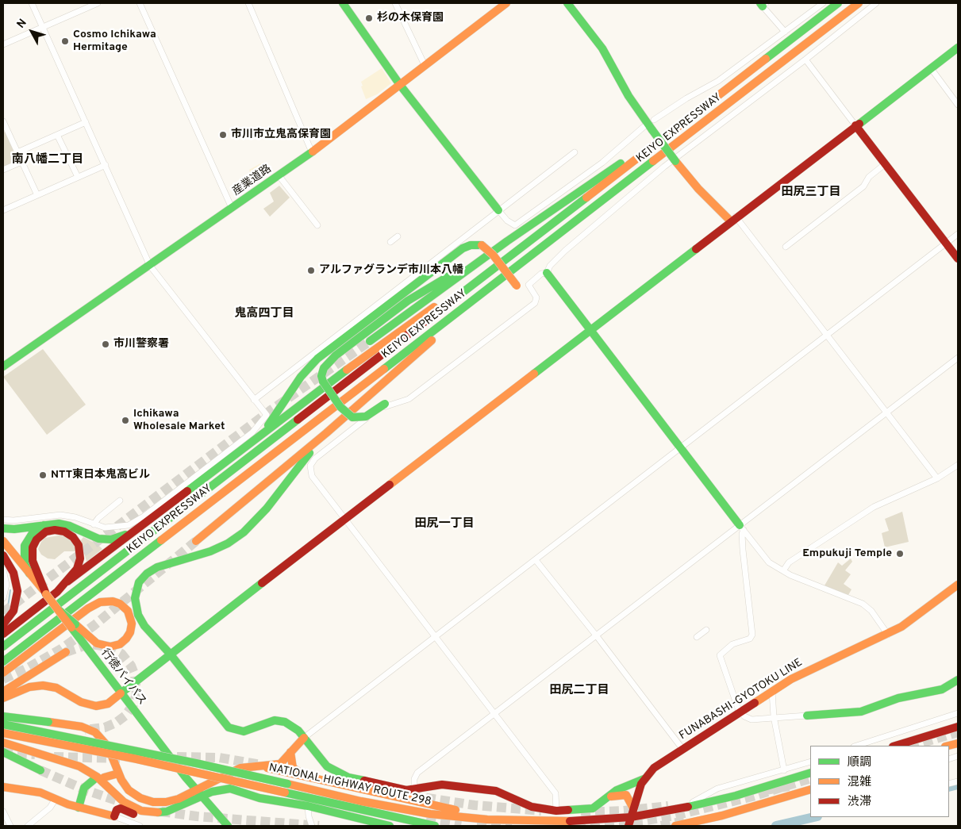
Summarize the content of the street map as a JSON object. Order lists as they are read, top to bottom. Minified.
{"streets":{"main road":["KEIYO EXPRESSWAY","産業道路","行徳バイパス","FUNABASHI-GYOTOKU LINE","NATIONAL HIGHWAY ROUTE 298"]},"crossings":[["FUNABASHI-GYOTOKU LINE","NATIONAL HIGHWAY ROUTE 298"]],"districts":["南八幡二丁目","田尻三丁目","鬼高四丁目","田尻一丁目","田尻二丁目"],"places":["杉の木保育園","Cosmo Ichikawa Hermitage","市川市立鬼高保育園","アルファグランデ市川本八幡","市川警察署","Ichikawa Wholesale Market","NTT東日本鬼高ビル","Empukuji Temple"],"legend":["順調","混雑","渋滞"],"north":"top left"}
